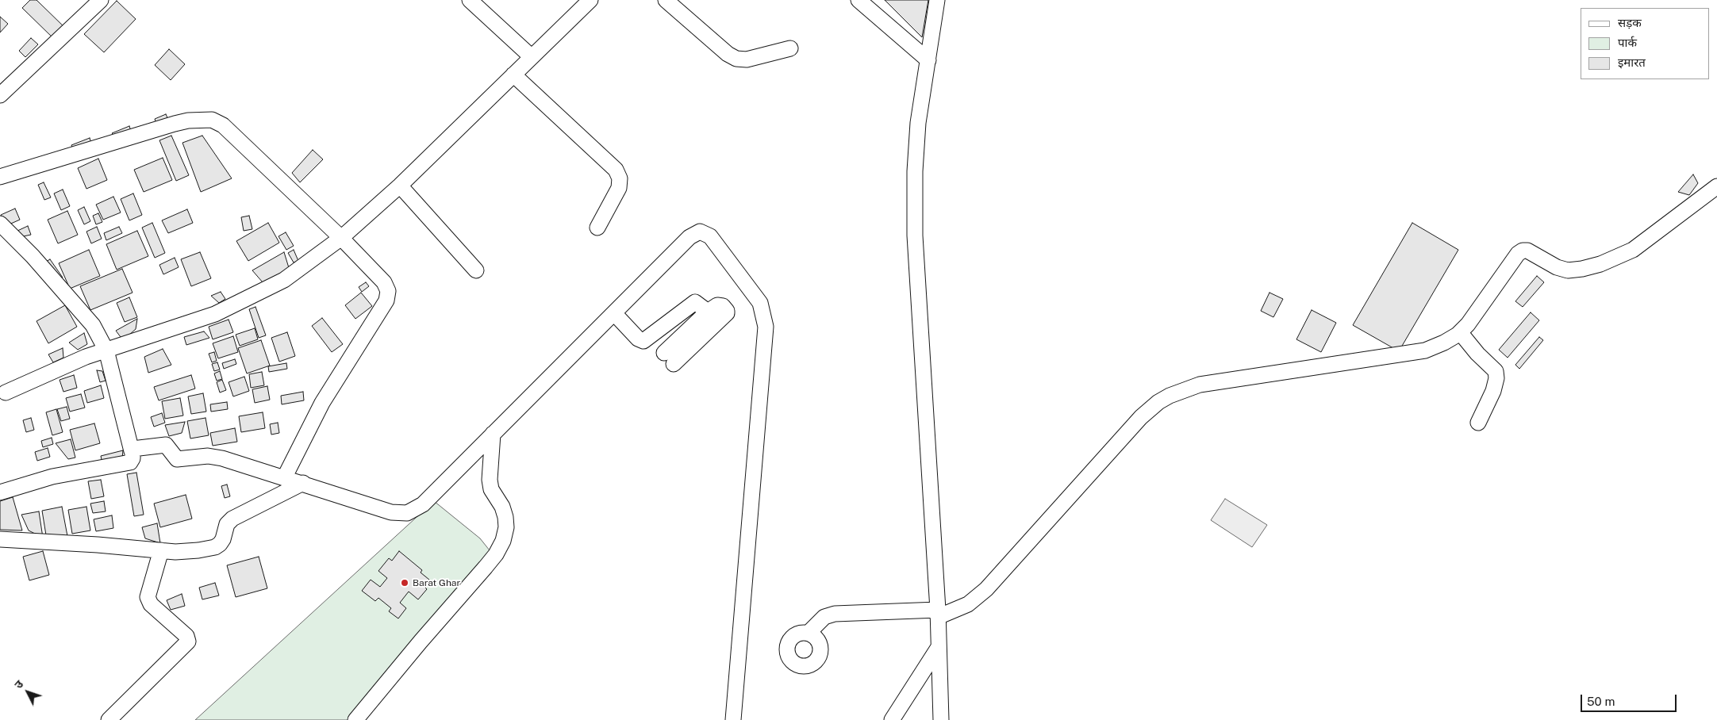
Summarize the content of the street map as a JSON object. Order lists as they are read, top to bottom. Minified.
{"places":["Barat Ghar"],"legend":["सड़क","पार्क","इमारत"],"scale_bar":"50 m","north":"top left"}
